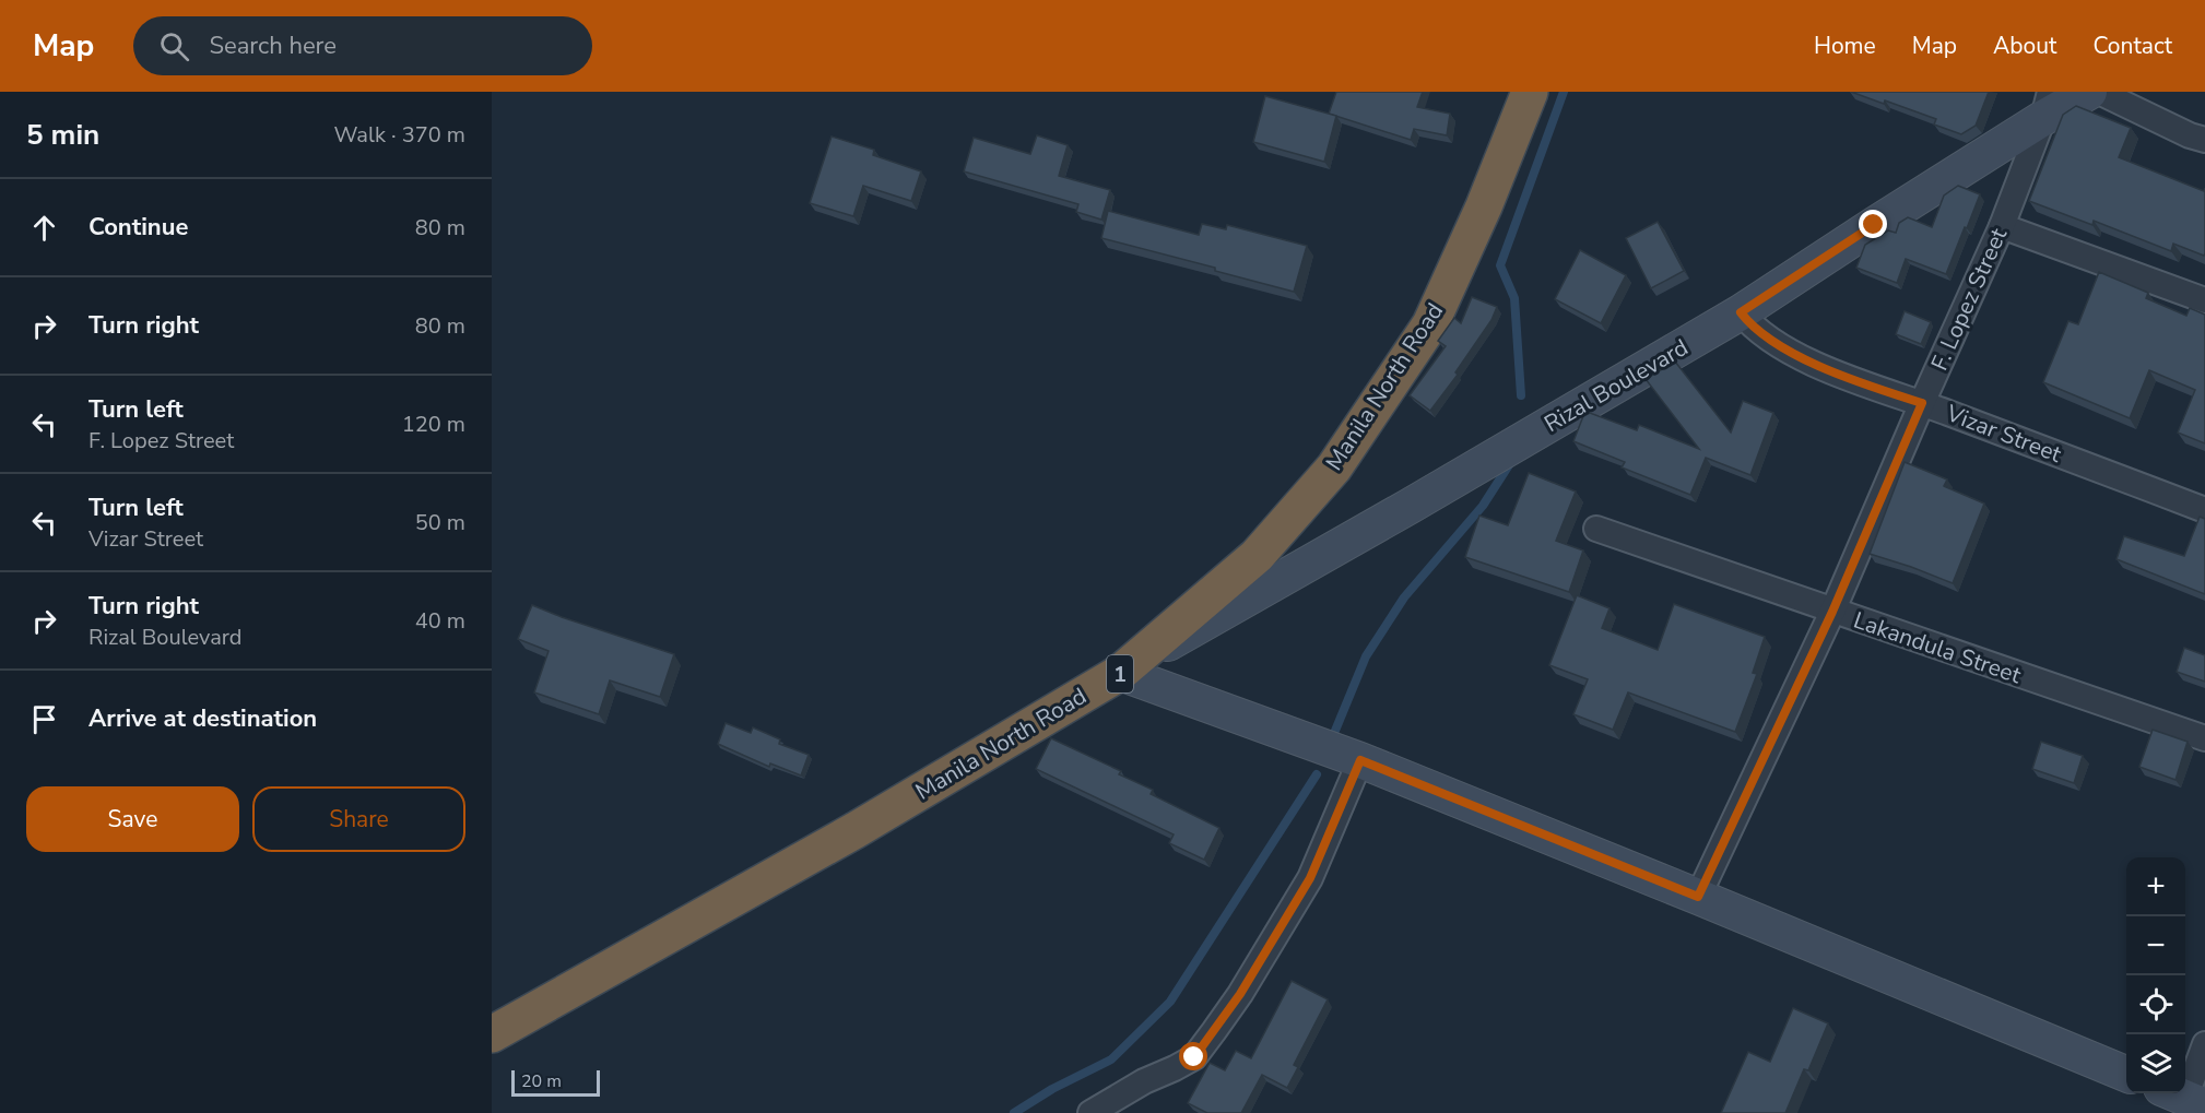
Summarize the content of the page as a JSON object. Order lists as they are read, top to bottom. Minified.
{"streets":{"highway":["Manila North Road","1"],"main road":["Rizal Boulevard"],"street":["F. Lopez Street","Vizar Street","Lakandula Street"]},"crossings":[["F. Lopez Street","Rizal Boulevard"],["F. Lopez Street","Vizar Street"],["F. Lopez Street","Lakandula Street"],["Rizal Boulevard","Manila North Road"],["Rizal Boulevard","Vizar Street"]],"scale_bar":"20 m","page":{"header":"Map","search":"Search here","nav":["Home","Map","About","Contact"],"heading":["5 min","Walk · 370 m"],"list":[["Continue","80 m"],["Turn right","80 m"],["Turn left","F. Lopez Street","120 m"],["Turn left","Vizar Street","50 m"],["Turn right","Rizal Boulevard","40 m"],"Arrive at destination"],"buttons":["Save","Share"],"map_buttons":["+","−"],"scale":"20 m"}}
